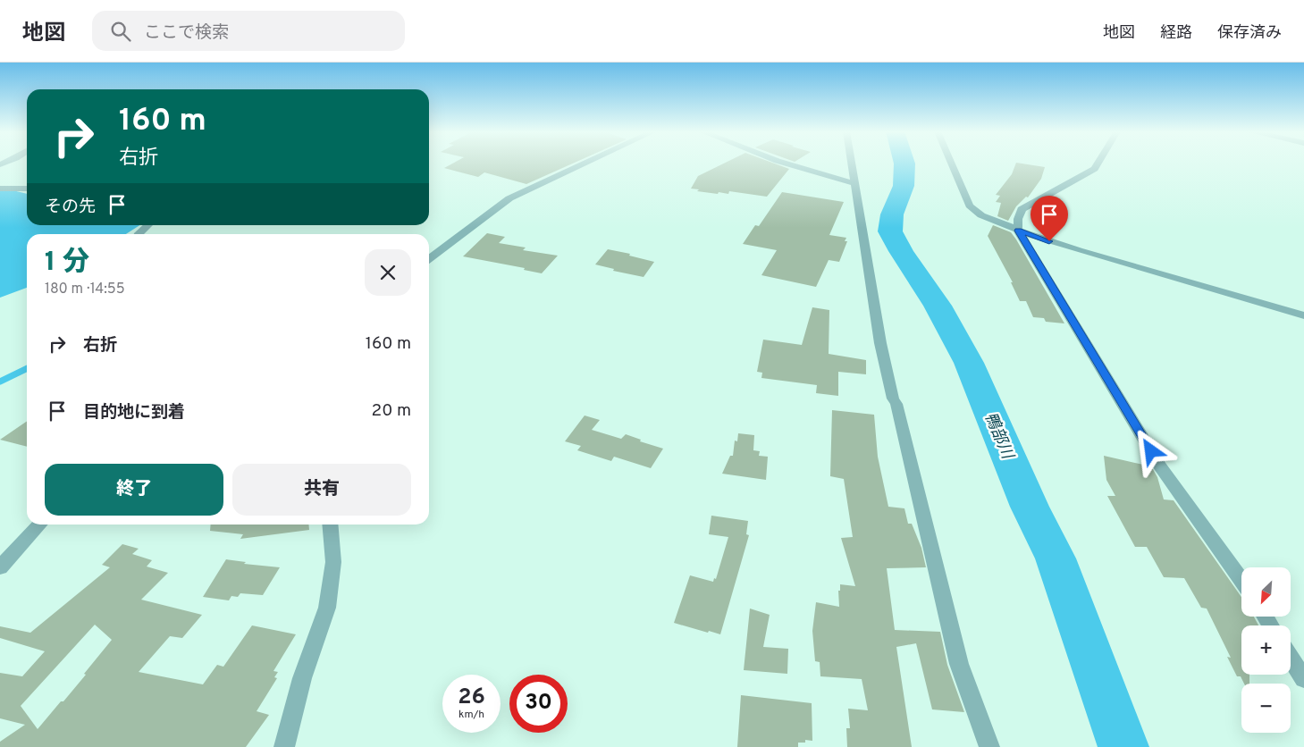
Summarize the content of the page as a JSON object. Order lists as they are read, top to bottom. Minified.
{"water":["鴨部川"],"north":"bottom left","page":{"header":"地図","search":"ここで検索","nav":["地図","経路","保存済み"],"turn":["160 m","右折"],"then":"その先","heading":["1 分","180 m · 14:55"],"list":[{"name":"右折","value":"160 m"},{"name":"目的地に到着","value":"20 m"}],"buttons":["終了","共有"],"map_buttons":["+","−"],"speed":"26 km/h","limit":"30"}}
